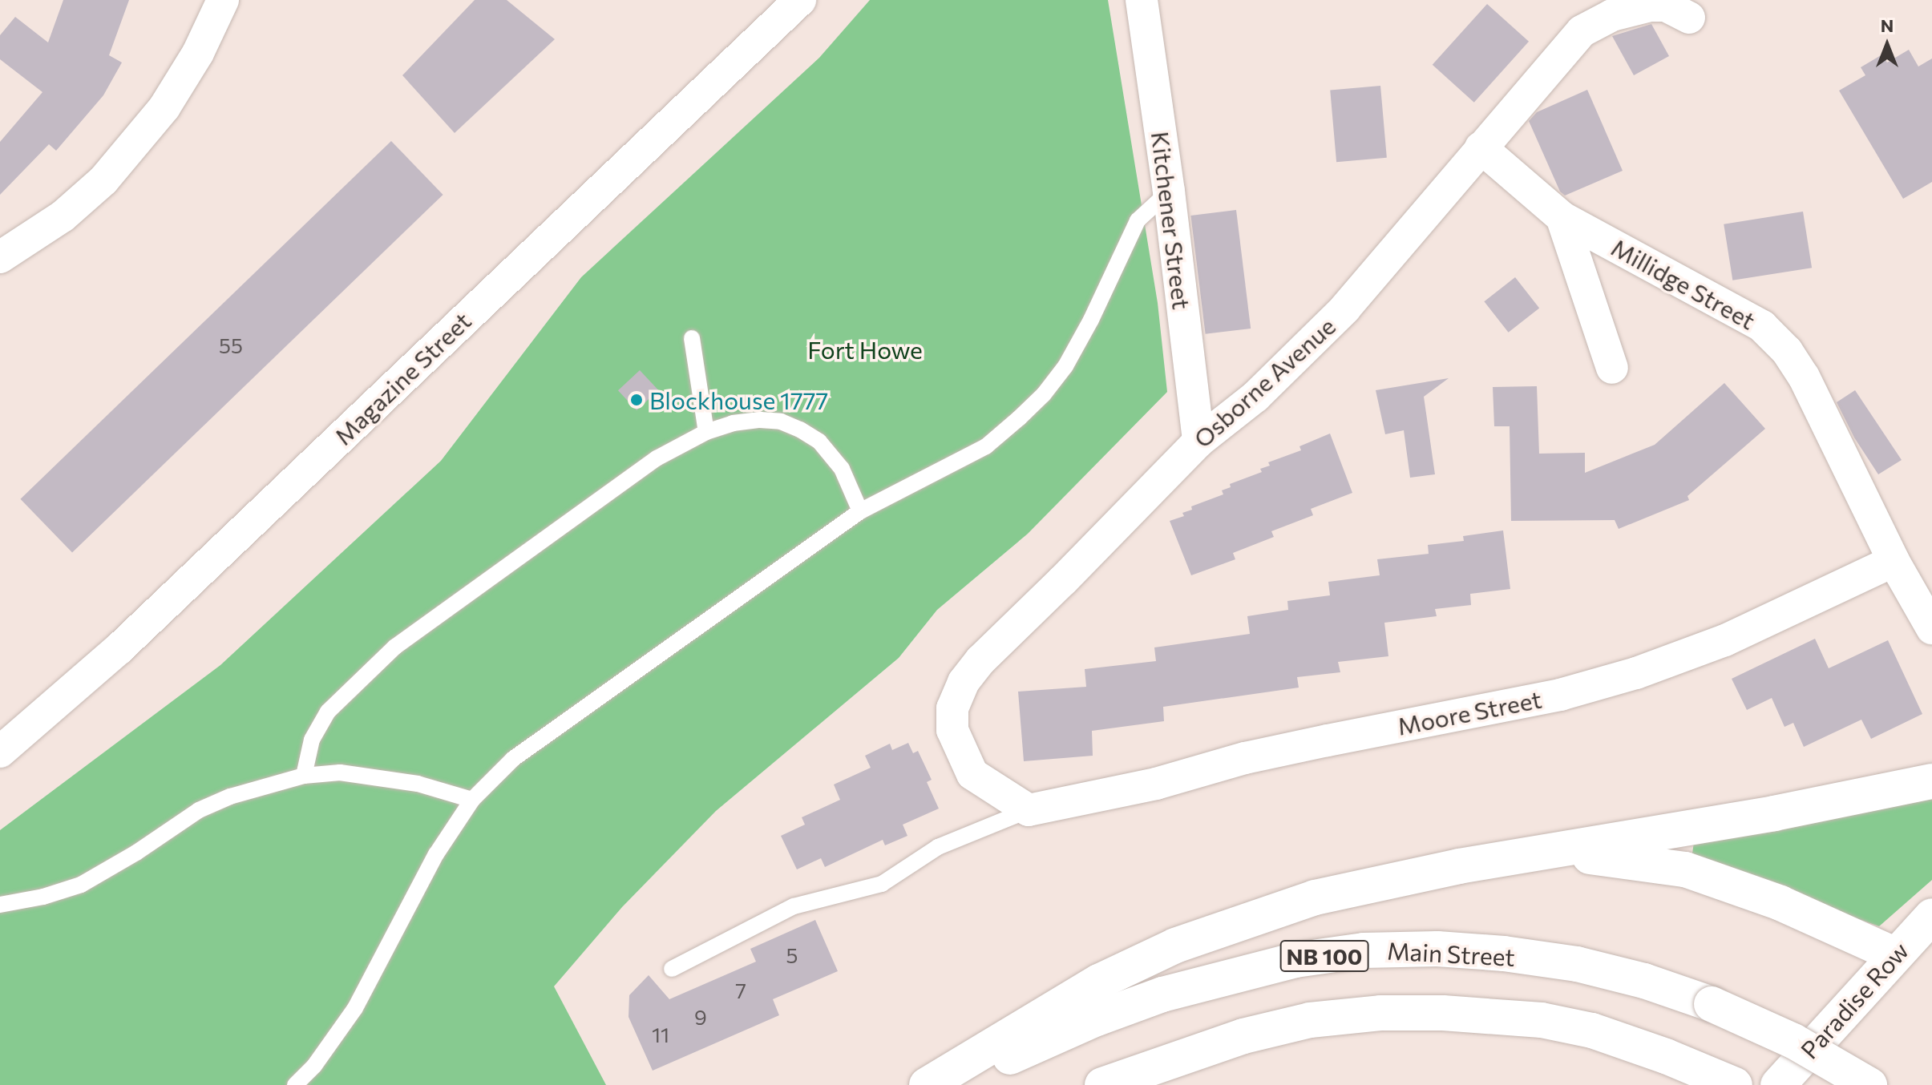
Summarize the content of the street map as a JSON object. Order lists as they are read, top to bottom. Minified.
{"streets":{"main road":["Main Street","NB 100","Paradise Row"],"street":["Kitchener Street","Millidge Street","Magazine Street","Osborne Avenue","Moore Street"]},"crossings":[["Kitchener Street","Osborne Avenue"],["Millidge Street","Osborne Avenue"],["Millidge Street","Moore Street"],["Osborne Avenue","Moore Street"]],"parks":["Fort Howe"],"places":["Blockhouse 1777"],"house_numbers":["55","5","7","9","11"],"north":"top"}
